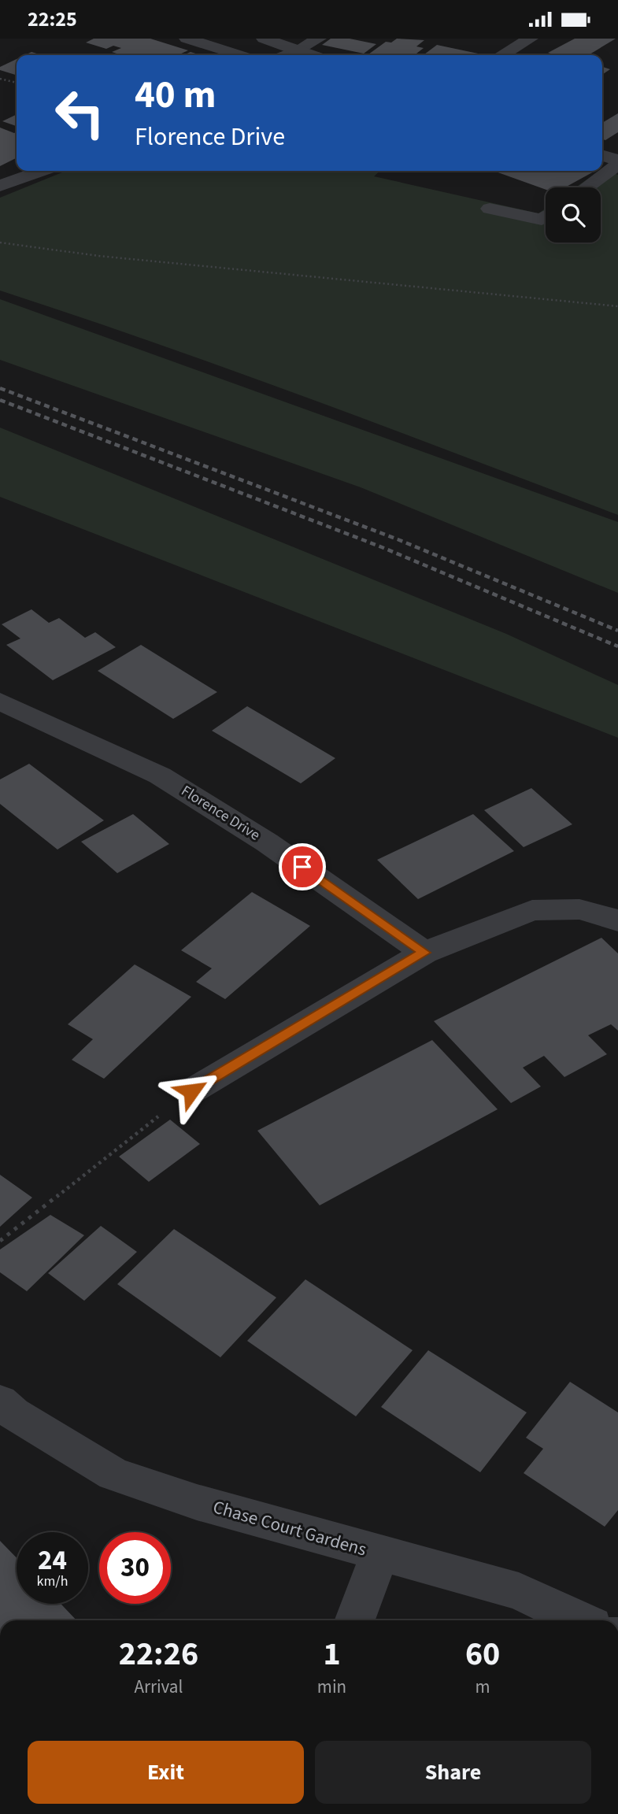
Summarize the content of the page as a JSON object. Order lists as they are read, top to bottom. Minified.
{"streets":{"street":["Florence Drive","Chase Court Gardens"]},"page":{"status":"22:25","turn":["40 m","Florence Drive"],"speed":"24 km/h","limit":"30","eta":["22:26","Arrival","1","min","60","m"],"buttons":["Exit","Share"]}}
